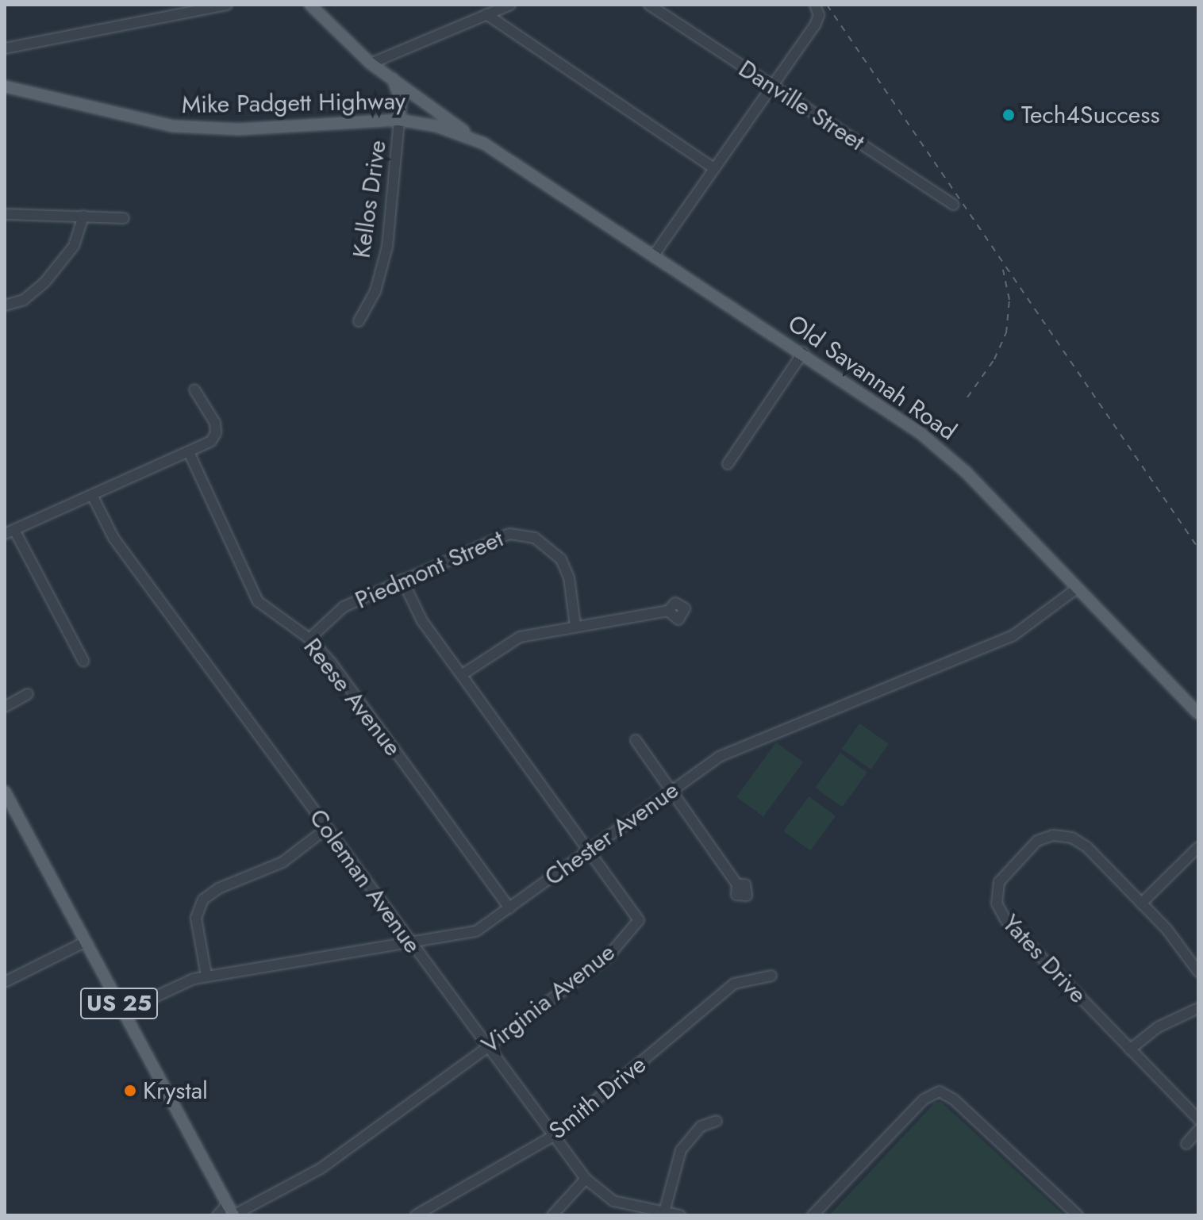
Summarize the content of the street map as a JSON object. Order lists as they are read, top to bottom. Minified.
{"streets":{"main road":["Mike Padgett Highway","Kellos Drive","Old Savannah Road","US 25"],"street":["Danville Street","Piedmont Street","Reese Avenue","Chester Avenue","Coleman Avenue","Yates Drive","Virginia Avenue","Smith Drive"]},"crossings":[["Mike Padgett Highway","Kellos Drive"],["Mike Padgett Highway","Old Savannah Road"],["Old Savannah Road","Chester Avenue"],["Piedmont Street","Reese Avenue"],["Piedmont Street","Virginia Avenue"],["Reese Avenue","Chester Avenue"],["Chester Avenue","Coleman Avenue"],["Chester Avenue","Virginia Avenue"],["Chester Avenue","US 25"],["Coleman Avenue","Virginia Avenue"],["Coleman Avenue","Smith Drive"],["Virginia Avenue","US 25"]],"places":["Tech4Success","Krystal"]}
